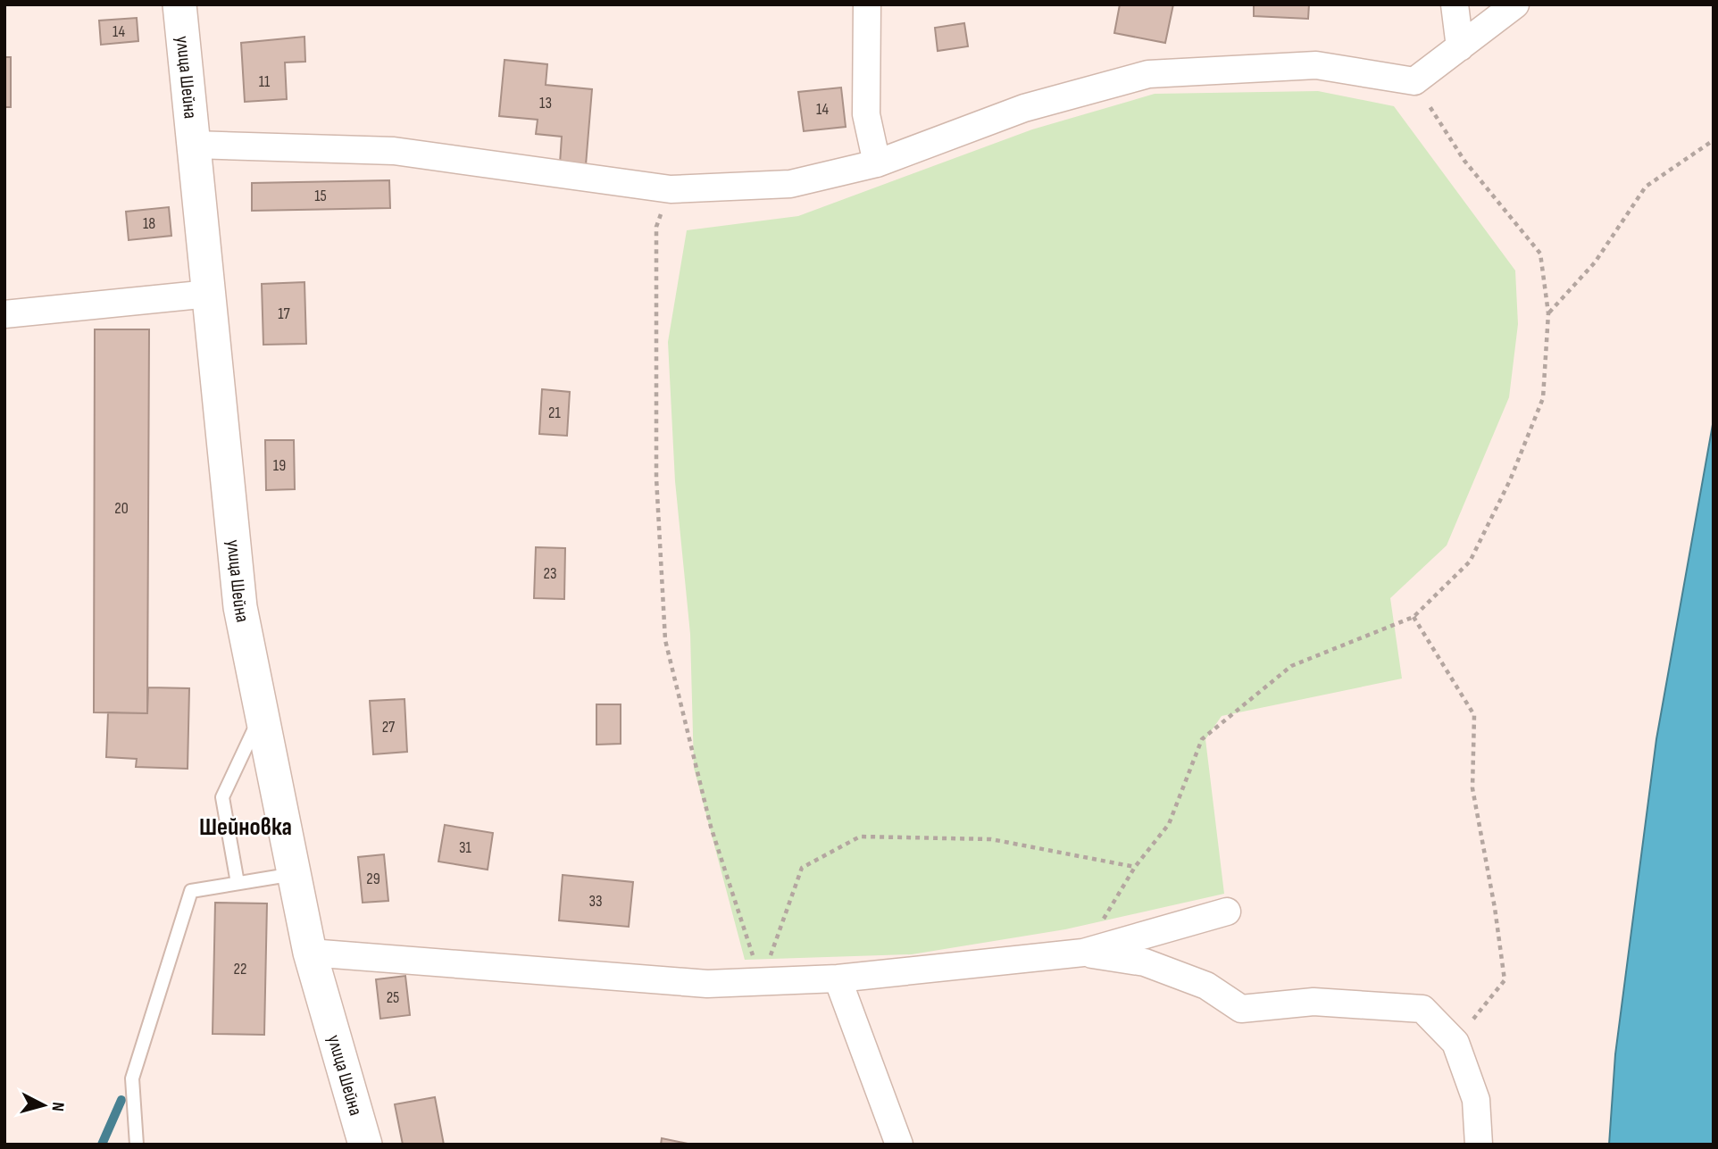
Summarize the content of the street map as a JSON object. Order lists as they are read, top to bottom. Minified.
{"streets":{"street":["улица Шейна"]},"districts":["Шейновка"],"house_numbers":["14","11","13","14","15","18","17","21","19","20","23","27","31","29","33","22","25"],"north":"right"}
